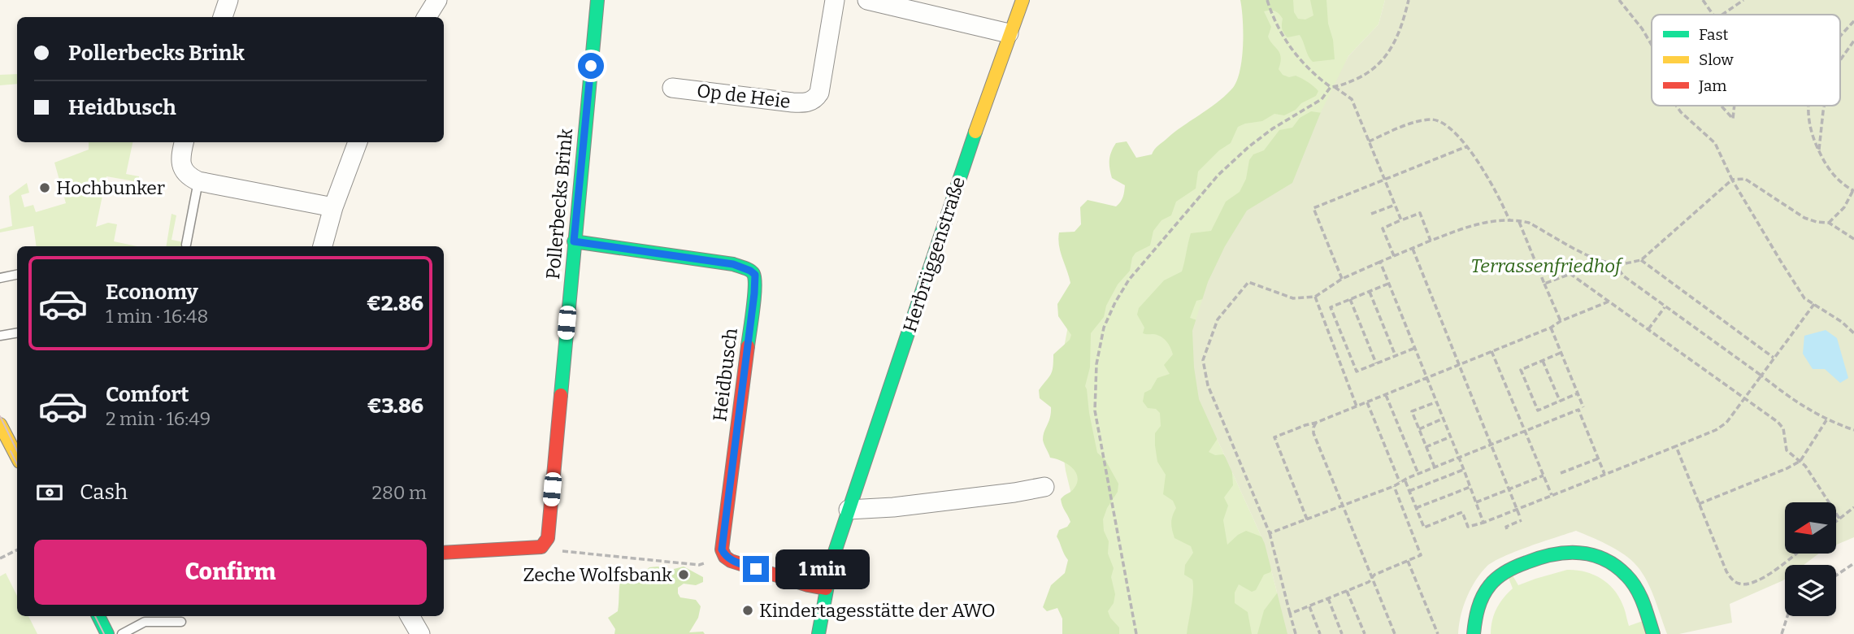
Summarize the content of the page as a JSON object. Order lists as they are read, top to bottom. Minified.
{"streets":{"street":["Op de Heie","Pollerbecks Brink","Herbrüggenstraße","Heidbusch"]},"crossings":[["Pollerbecks Brink","Heidbusch"]],"parks":["Terrassenfriedhof"],"places":["Hochbunker","Zeche Wolfsbank","Kindertagesstätte der AWO"],"legend":["Fast","Slow","Jam"],"north":"left","page":{"banner":["Pollerbecks Brink","Heidbusch"],"list":[{"name":"Economy","note":"1 min · 16:48","value":"€2.86"},{"name":"Comfort","note":"2 min · 16:49","value":"€3.86"}],"pay":["Cash","280 m"],"buttons":"Confirm","bubble":"1 min"}}
